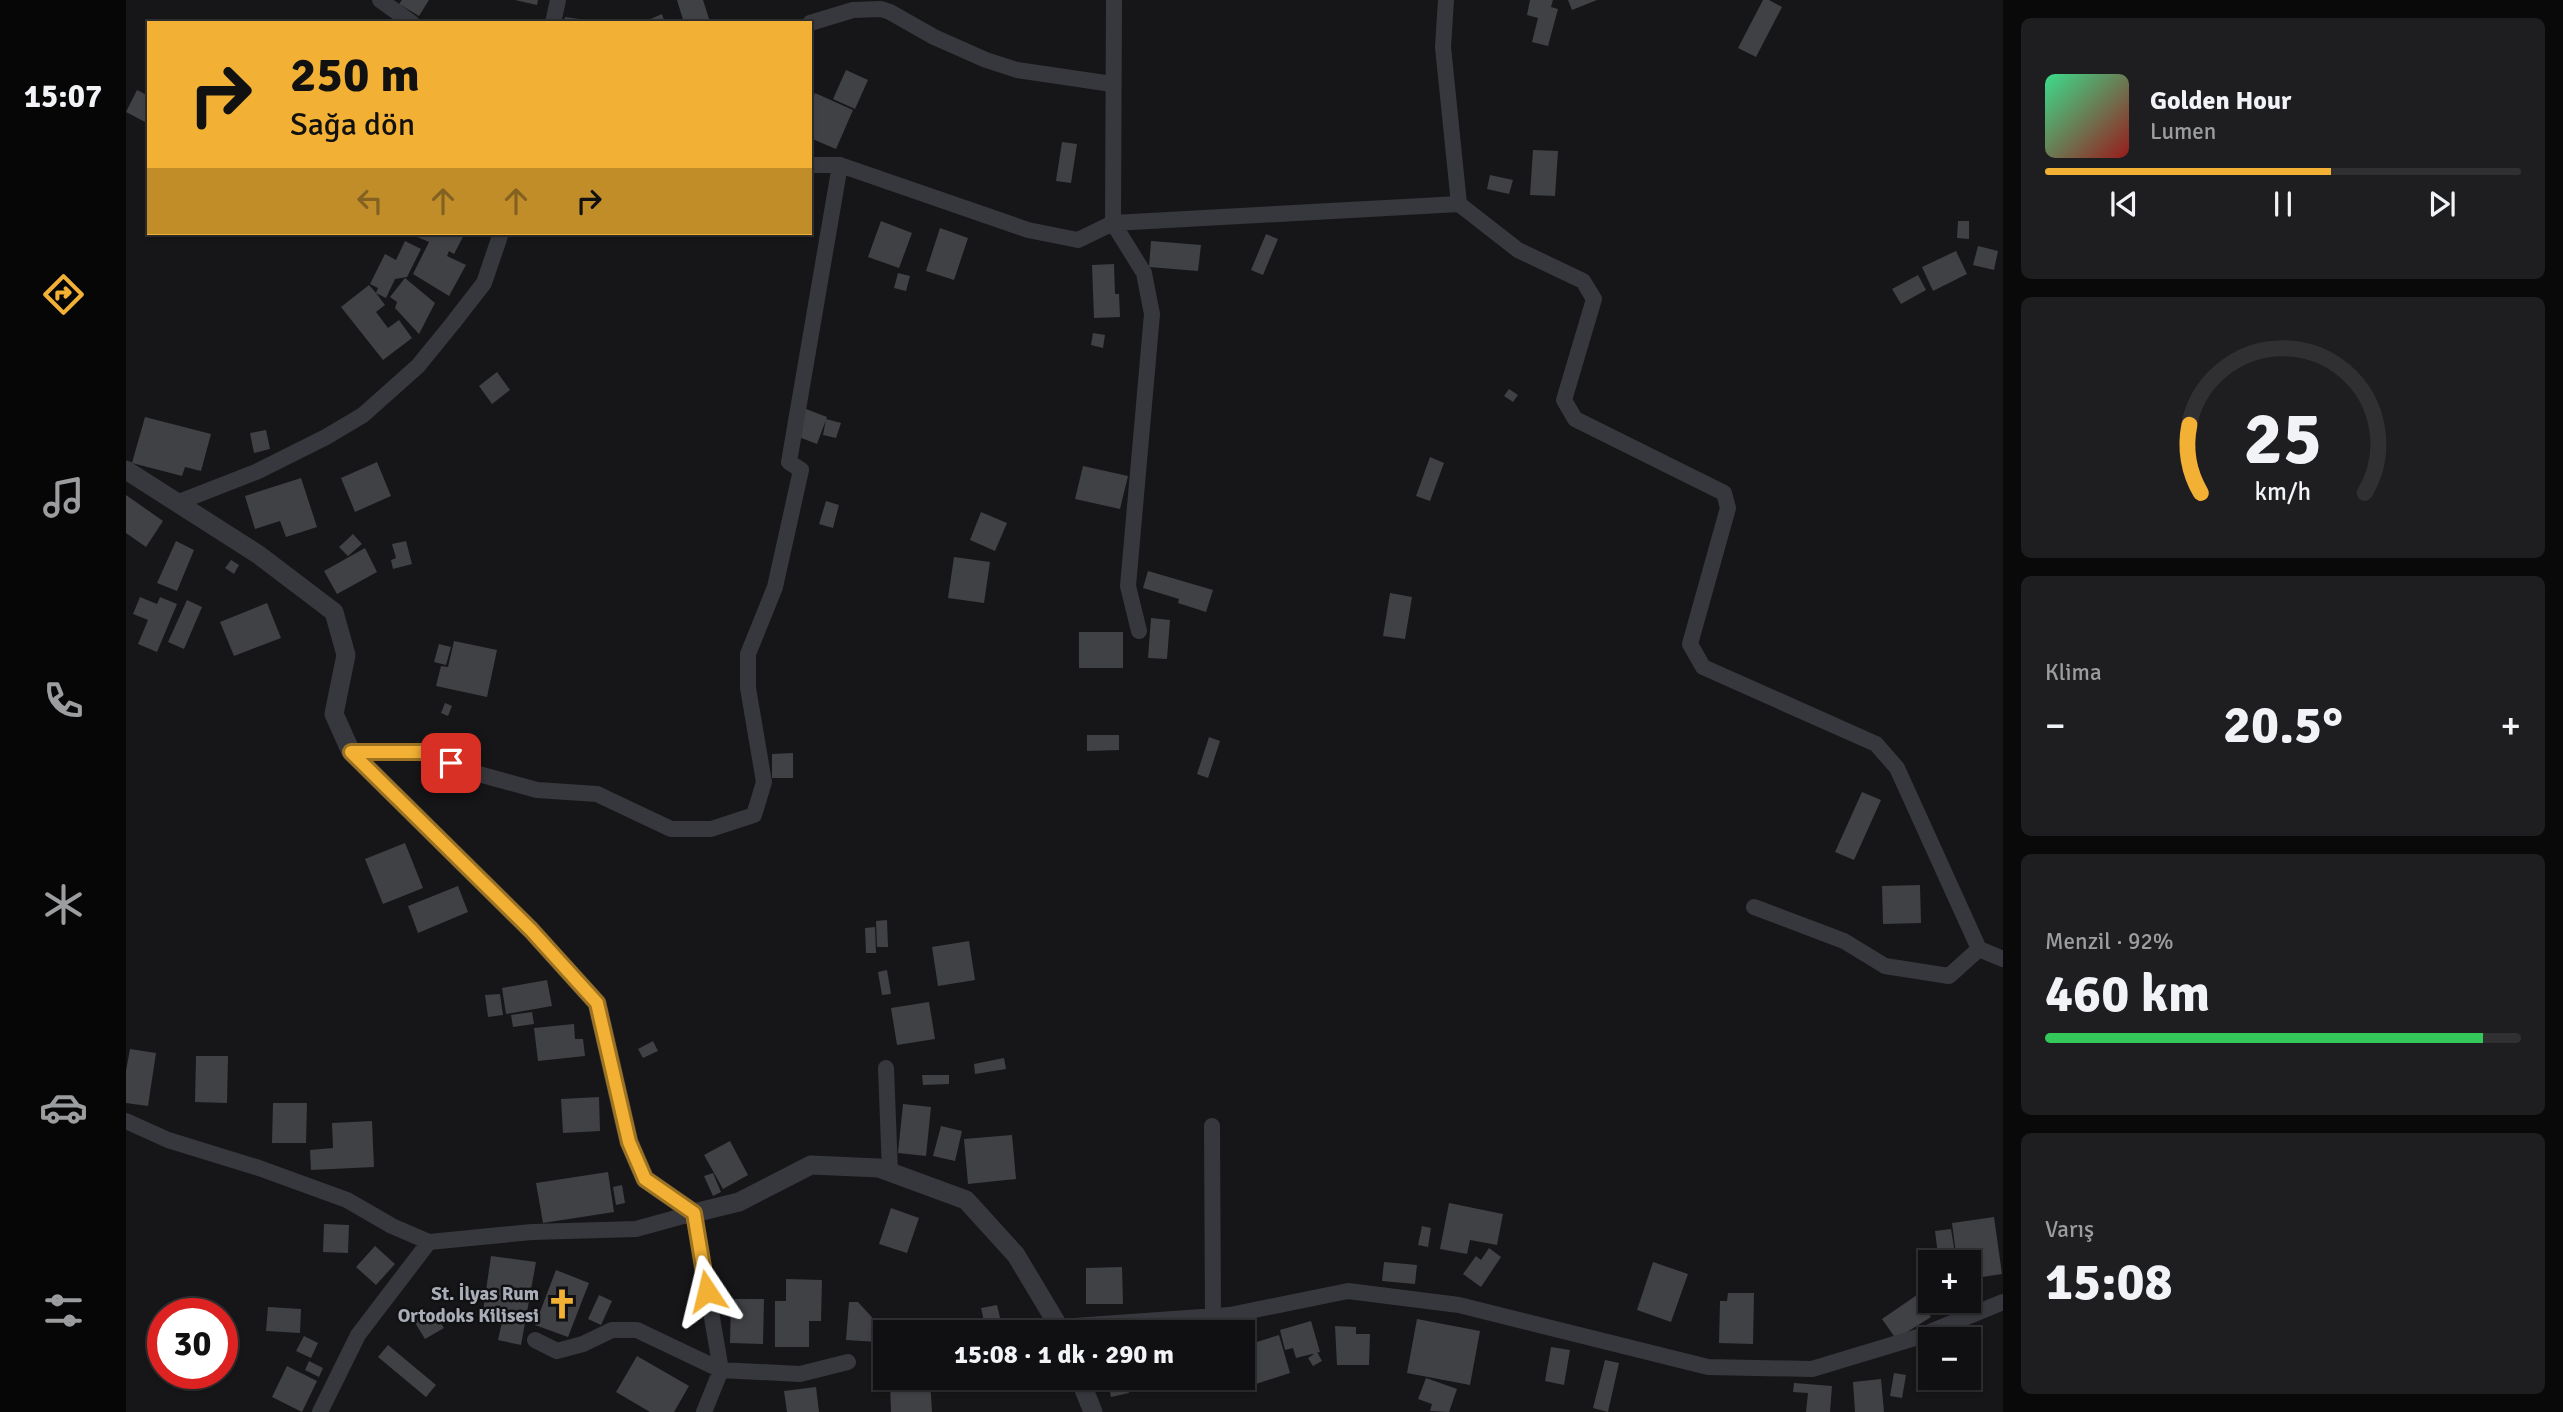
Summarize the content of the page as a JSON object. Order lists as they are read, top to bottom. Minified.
{"places":{"church":["St. İlyas Rum Ortodoks Kilisesi"]},"page":{"tabs":"15:07","turn":["250 m","Sağa dön"],"song":["Golden Hour","Lumen"],"tile":["Klima",["Menzil · 92%","460 km"],["Varış","15:08"]],"heat":["−","20.5°","+"],"map_buttons":["+","−"],"limit":"30","trip":"15:08 · 1 dk · 290 m","gauge":["25","km/h"]}}
